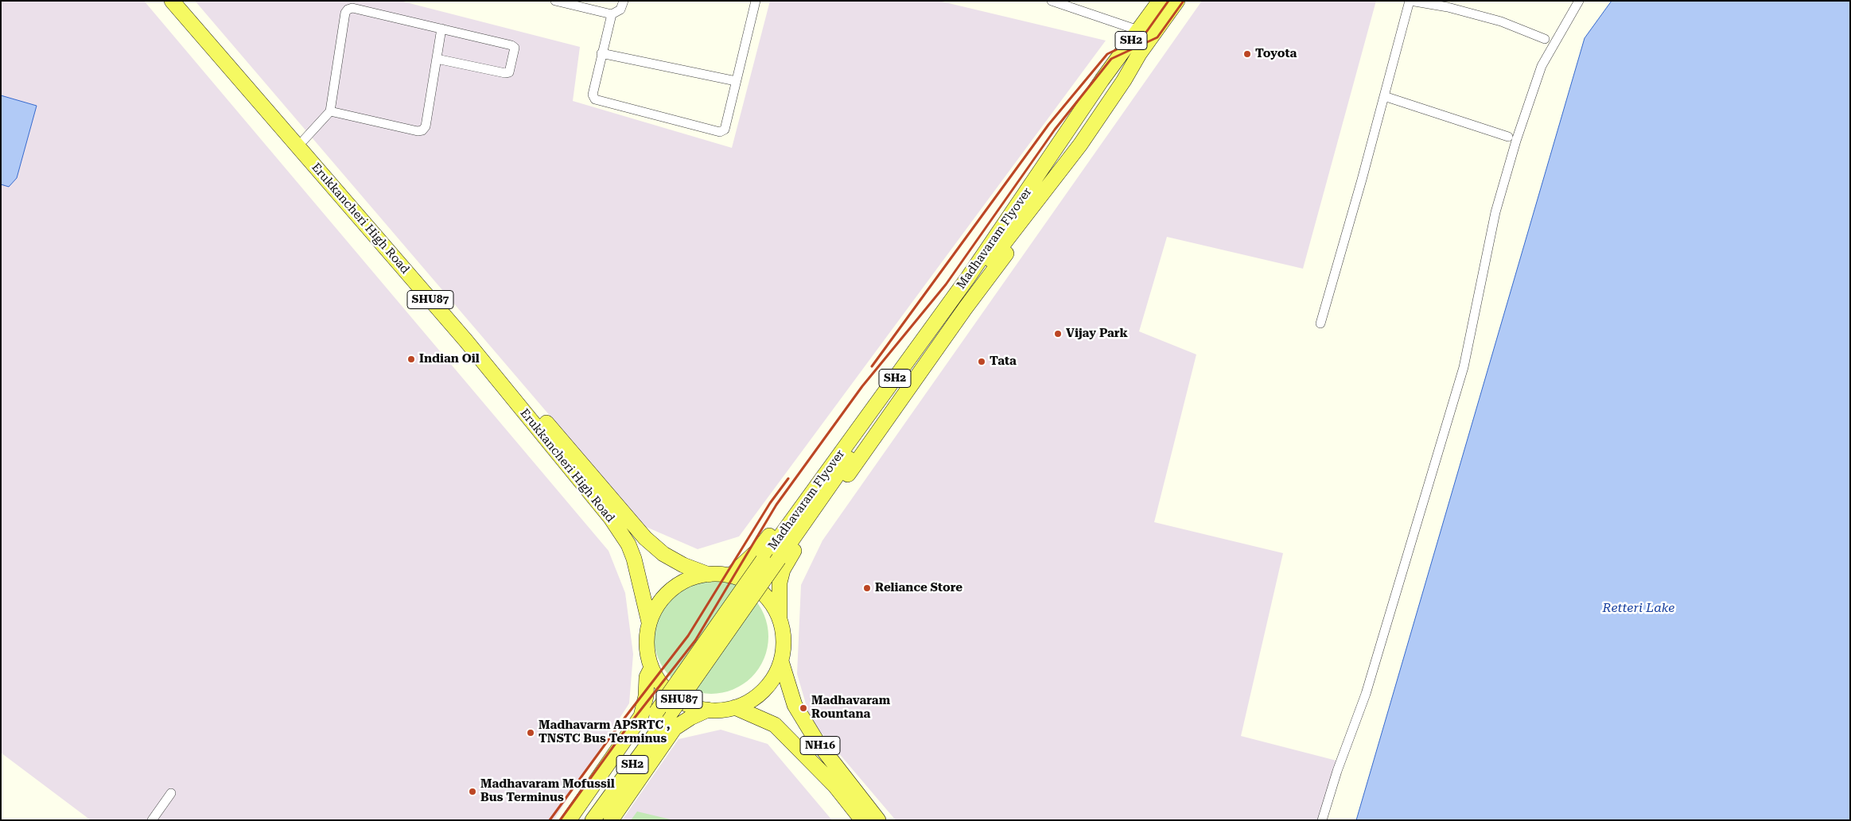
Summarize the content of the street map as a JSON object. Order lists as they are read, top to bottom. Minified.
{"streets":{"main road":["SH2","Erukkancheri High Road","Madhavaram Flyover","SHU87","NH16"]},"crossings":[["SH2","Madhavaram Flyover"],["Erukkancheri High Road","SHU87"],["Erukkancheri High Road","NH16"],["SHU87","NH16"]],"water":["Retteri Lake"],"places":["Toyota","Vijay Park","Indian Oil","Tata","Reliance Store","Madhavaram Rountana","Madhavarm APSRTC , TNSTC Bus Terminus","Madhavaram Mofussil Bus Terminus"]}
